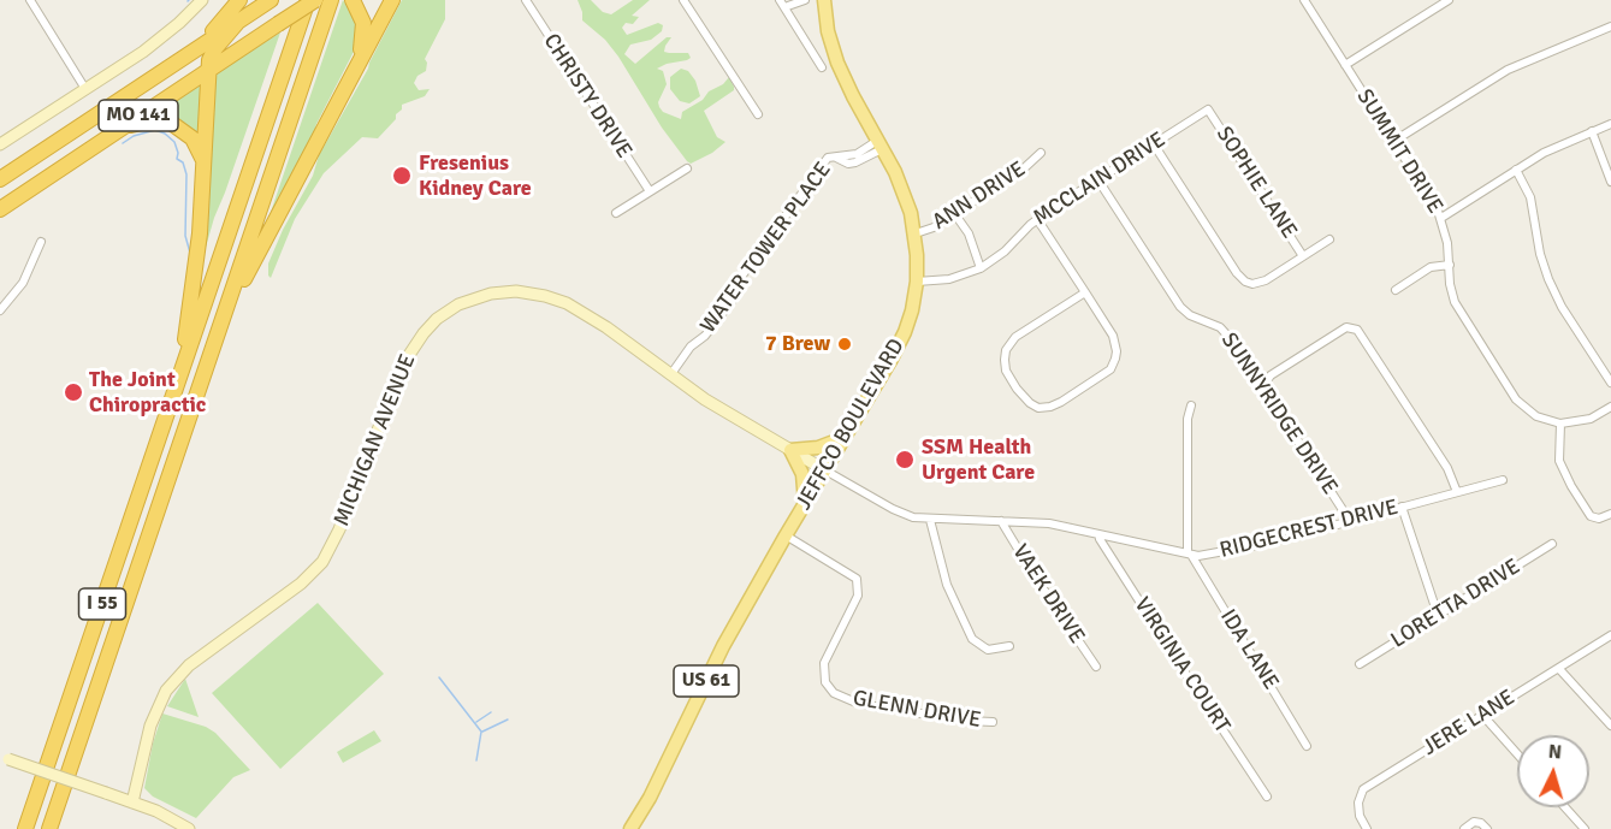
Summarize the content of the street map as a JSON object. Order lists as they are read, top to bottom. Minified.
{"streets":{"highway":["MO 141","I 55"],"main road":["JEFFCO BOULEVARD","US 61"],"street":["CHRISTY DRIVE","SUMMIT DRIVE","MCCLAIN DRIVE","SOPHIE LANE","ANN DRIVE","WATER TOWER PLACE","SUNNYRIDGE DRIVE","MICHIGAN AVENUE","RIDGECREST DRIVE","VAEK DRIVE","LORETTA DRIVE","IDA LANE","VIRGINIA COURT","GLENN DRIVE","JERE LANE"]},"crossings":[["MCCLAIN DRIVE","SOPHIE LANE"],["MCCLAIN DRIVE","SUNNYRIDGE DRIVE"],["MCCLAIN DRIVE","JEFFCO BOULEVARD"],["ANN DRIVE","JEFFCO BOULEVARD"],["WATER TOWER PLACE","JEFFCO BOULEVARD"],["WATER TOWER PLACE","MICHIGAN AVENUE"],["SUNNYRIDGE DRIVE","RIDGECREST DRIVE"],["JEFFCO BOULEVARD","MICHIGAN AVENUE"],["JEFFCO BOULEVARD","RIDGECREST DRIVE"],["JEFFCO BOULEVARD","GLENN DRIVE"],["MICHIGAN AVENUE","RIDGECREST DRIVE"],["RIDGECREST DRIVE","VAEK DRIVE"],["RIDGECREST DRIVE","IDA LANE"],["RIDGECREST DRIVE","VIRGINIA COURT"]],"places":["Fresenius Kidney Care","7 Brew","The Joint Chiropractic","SSM Health Urgent Care"],"north":"top"}
